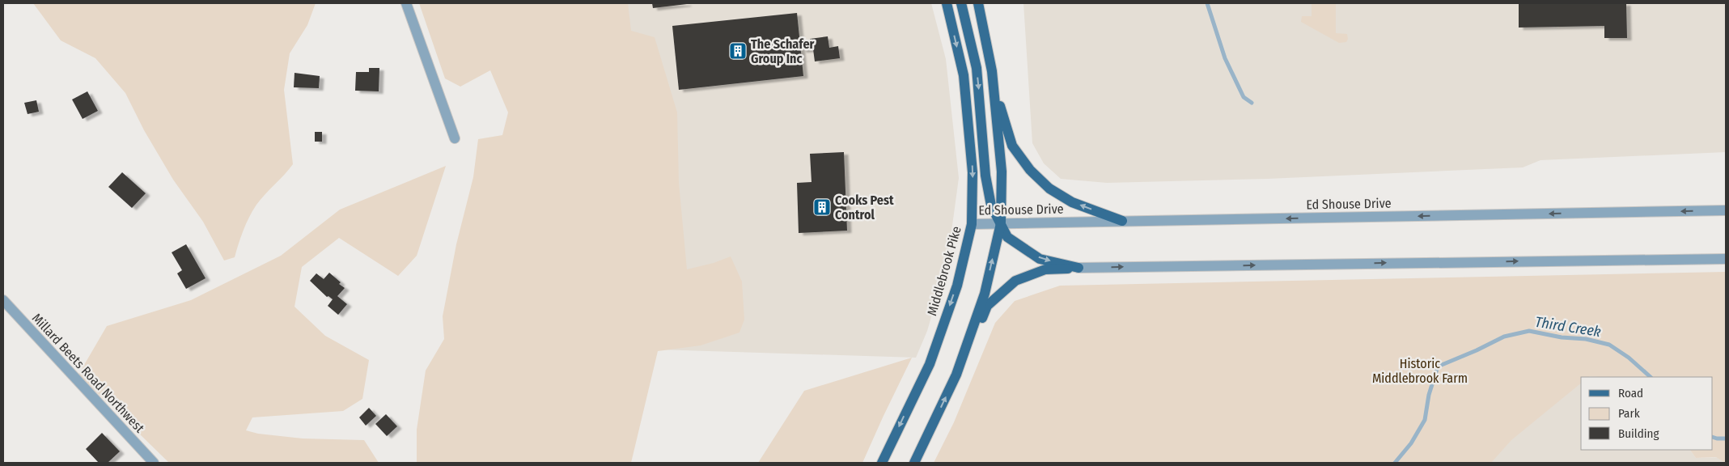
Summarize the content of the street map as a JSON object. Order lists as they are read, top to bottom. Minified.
{"streets":{"main road":["Middlebrook Pike"],"street":["Ed Shouse Drive","Millard Beets Road Northwest"]},"crossings":[["Ed Shouse Drive","Middlebrook Pike"]],"water":["Third Creek"],"parks":["Historic Middlebrook Farm"],"places":{"building":["The Schafer Group Inc","Cooks Pest Control"]},"legend":["Road","Park","Building"]}
